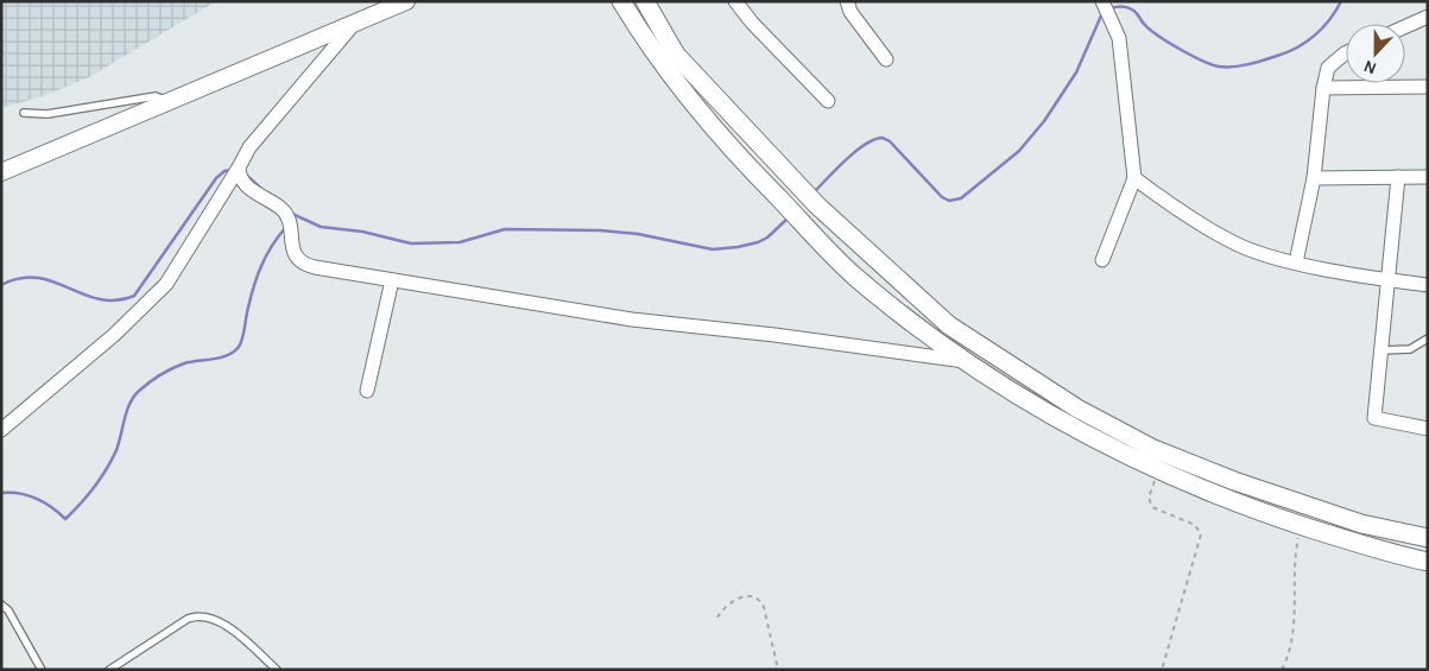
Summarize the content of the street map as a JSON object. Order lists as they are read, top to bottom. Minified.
{"north":"bottom"}
